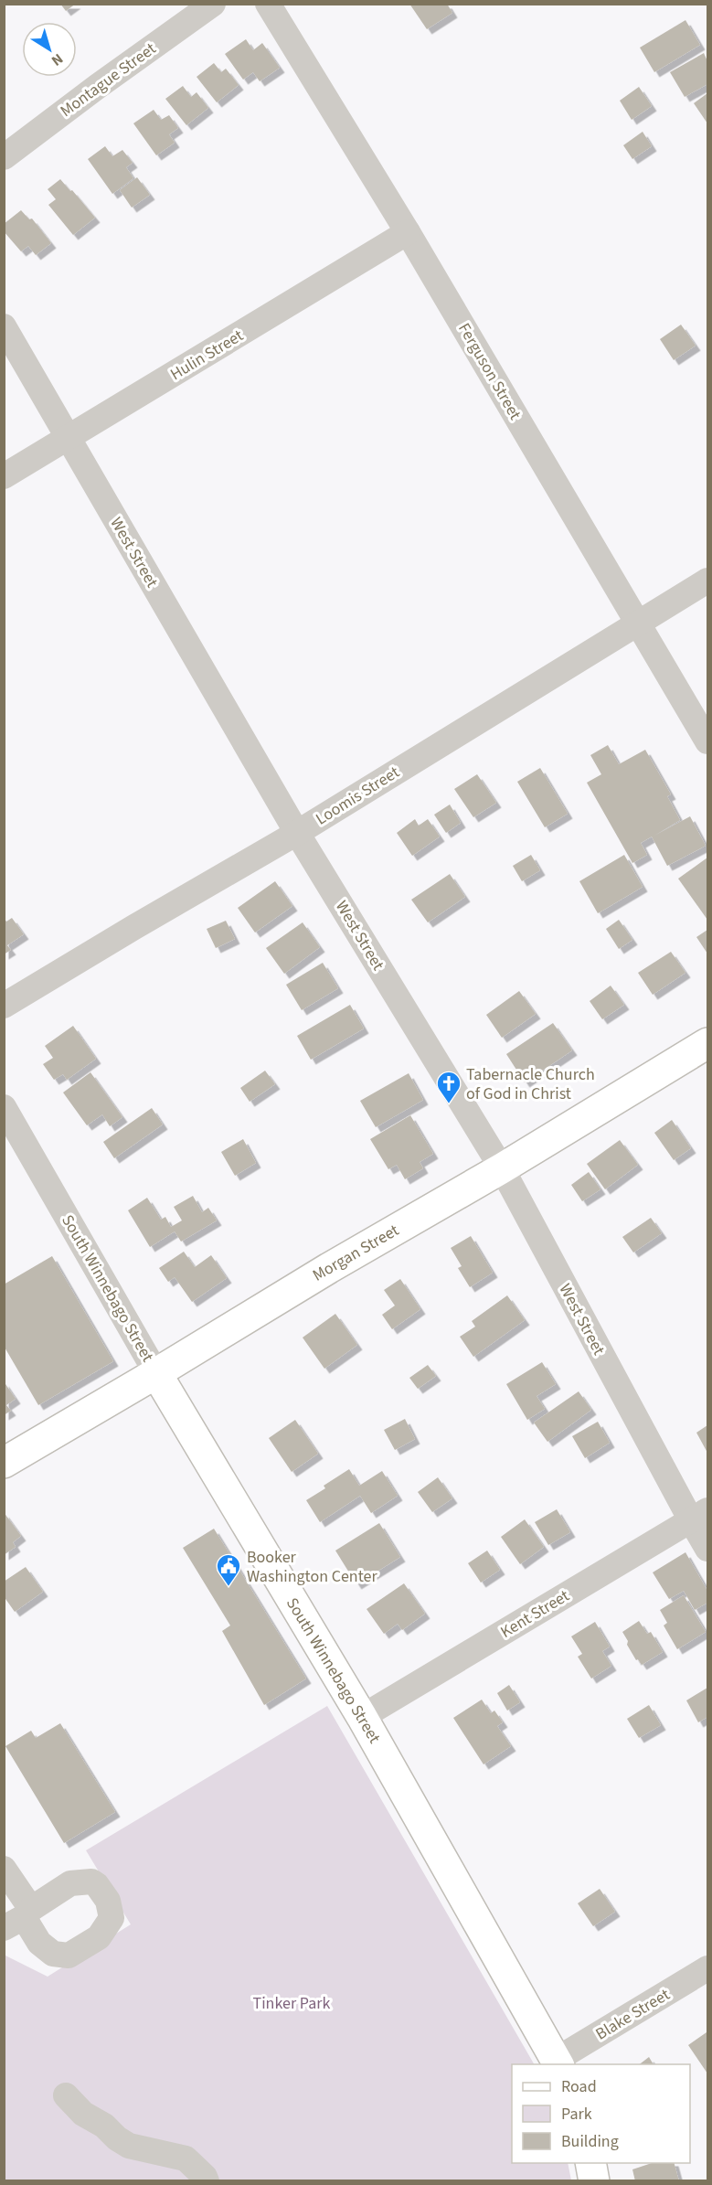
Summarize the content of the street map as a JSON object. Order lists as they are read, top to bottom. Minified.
{"streets":{"main road":["Morgan Street","South Winnebago Street"],"street":["Montague Street","Hulin Street","Ferguson Street","West Street","Loomis Street","Kent Street","Blake Street"]},"crossings":[["Hulin Street","Ferguson Street"],["Hulin Street","West Street"],["Ferguson Street","Loomis Street"],["West Street","Loomis Street"],["West Street","Morgan Street"],["West Street","Kent Street"],["Morgan Street","South Winnebago Street"],["South Winnebago Street","Kent Street"],["South Winnebago Street","Blake Street"]],"parks":["Tinker Park"],"places":{"church":["Tabernacle Church of God in Christ"],"public building":["Booker Washington Center"]},"legend":["Road","Park","Building"],"north":"bottom right"}
